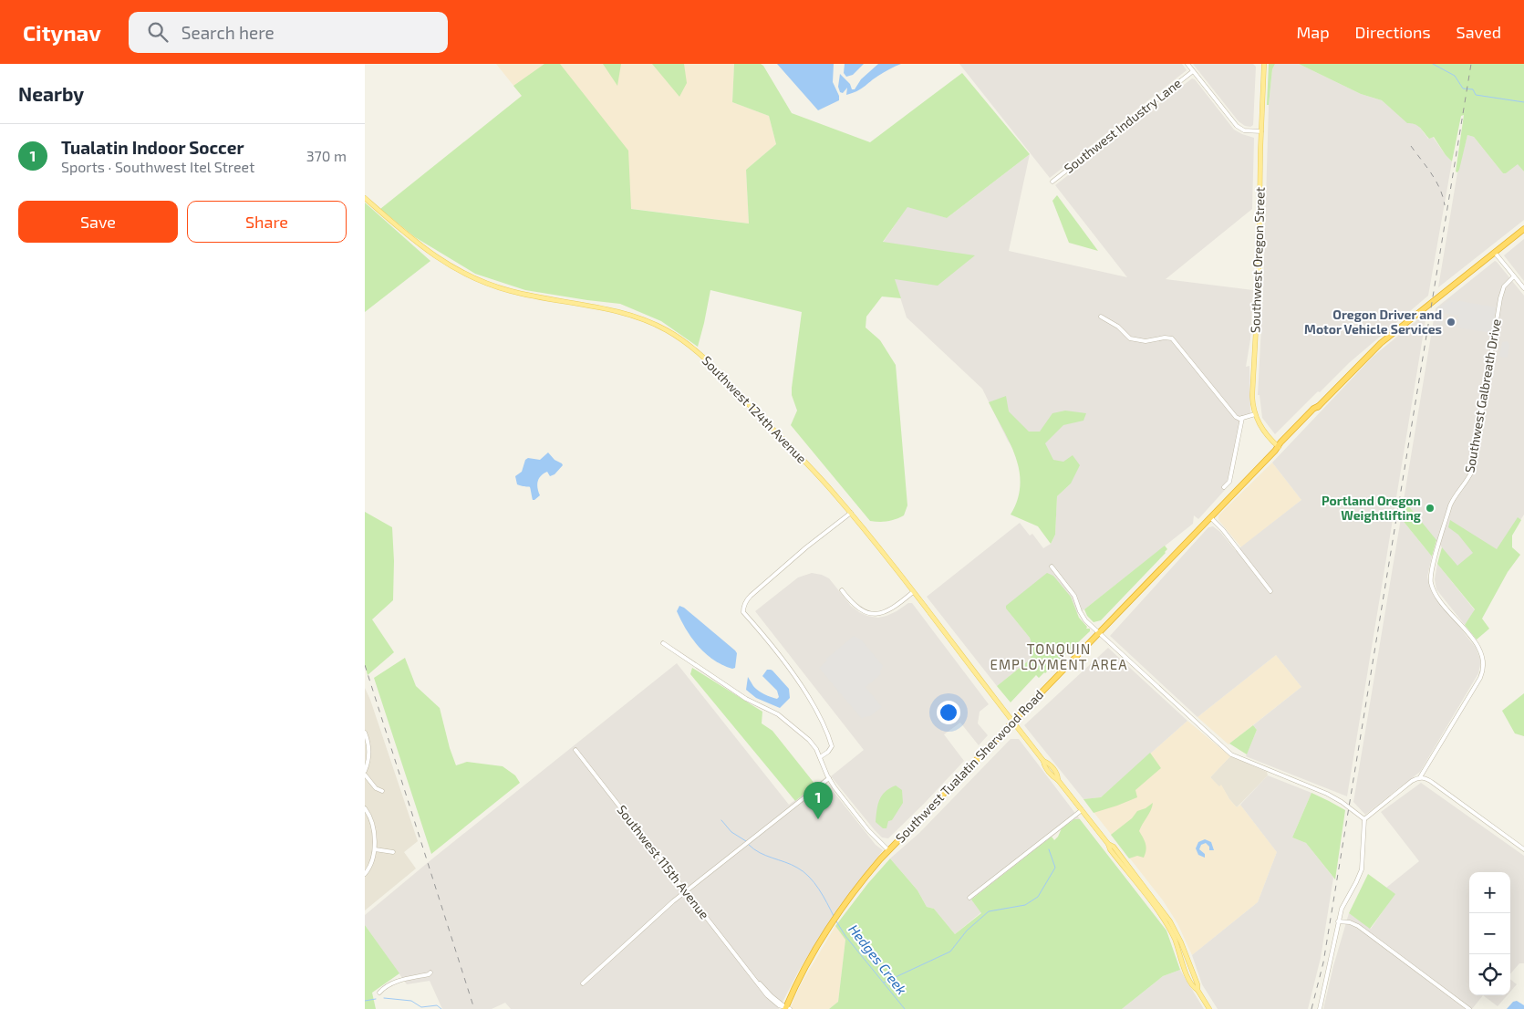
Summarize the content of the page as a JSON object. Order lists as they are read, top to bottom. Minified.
{"streets":{"highway":["Southwest Tualatin Sherwood Road"],"main road":["Southwest Oregon Street","Southwest 124th Avenue"],"street":["Southwest Industry Lane","Southwest Galbreath Drive","Southwest 115th Avenue"]},"crossings":[["Southwest Oregon Street","Southwest Tualatin Sherwood Road"],["Southwest 124th Avenue","Southwest Tualatin Sherwood Road"],["Southwest Tualatin Sherwood Road","Southwest 115th Avenue"]],"districts":["TONQUIN EMPLOYMENT AREA"],"water":["Hedges Creek"],"places":["Oregon Driver and Motor Vehicle Services","Portland Oregon Weightlifting"],"page":{"header":"Citynav","search":"Search here","nav":["Map","Directions","Saved"],"heading":"Nearby","list":[{"mark":"1","name":"Tualatin Indoor Soccer","note":"Sports · Southwest Itel Street","value":"370 m"}],"buttons":["Save","Share"],"pins":"1","map_buttons":["+","−"]}}
